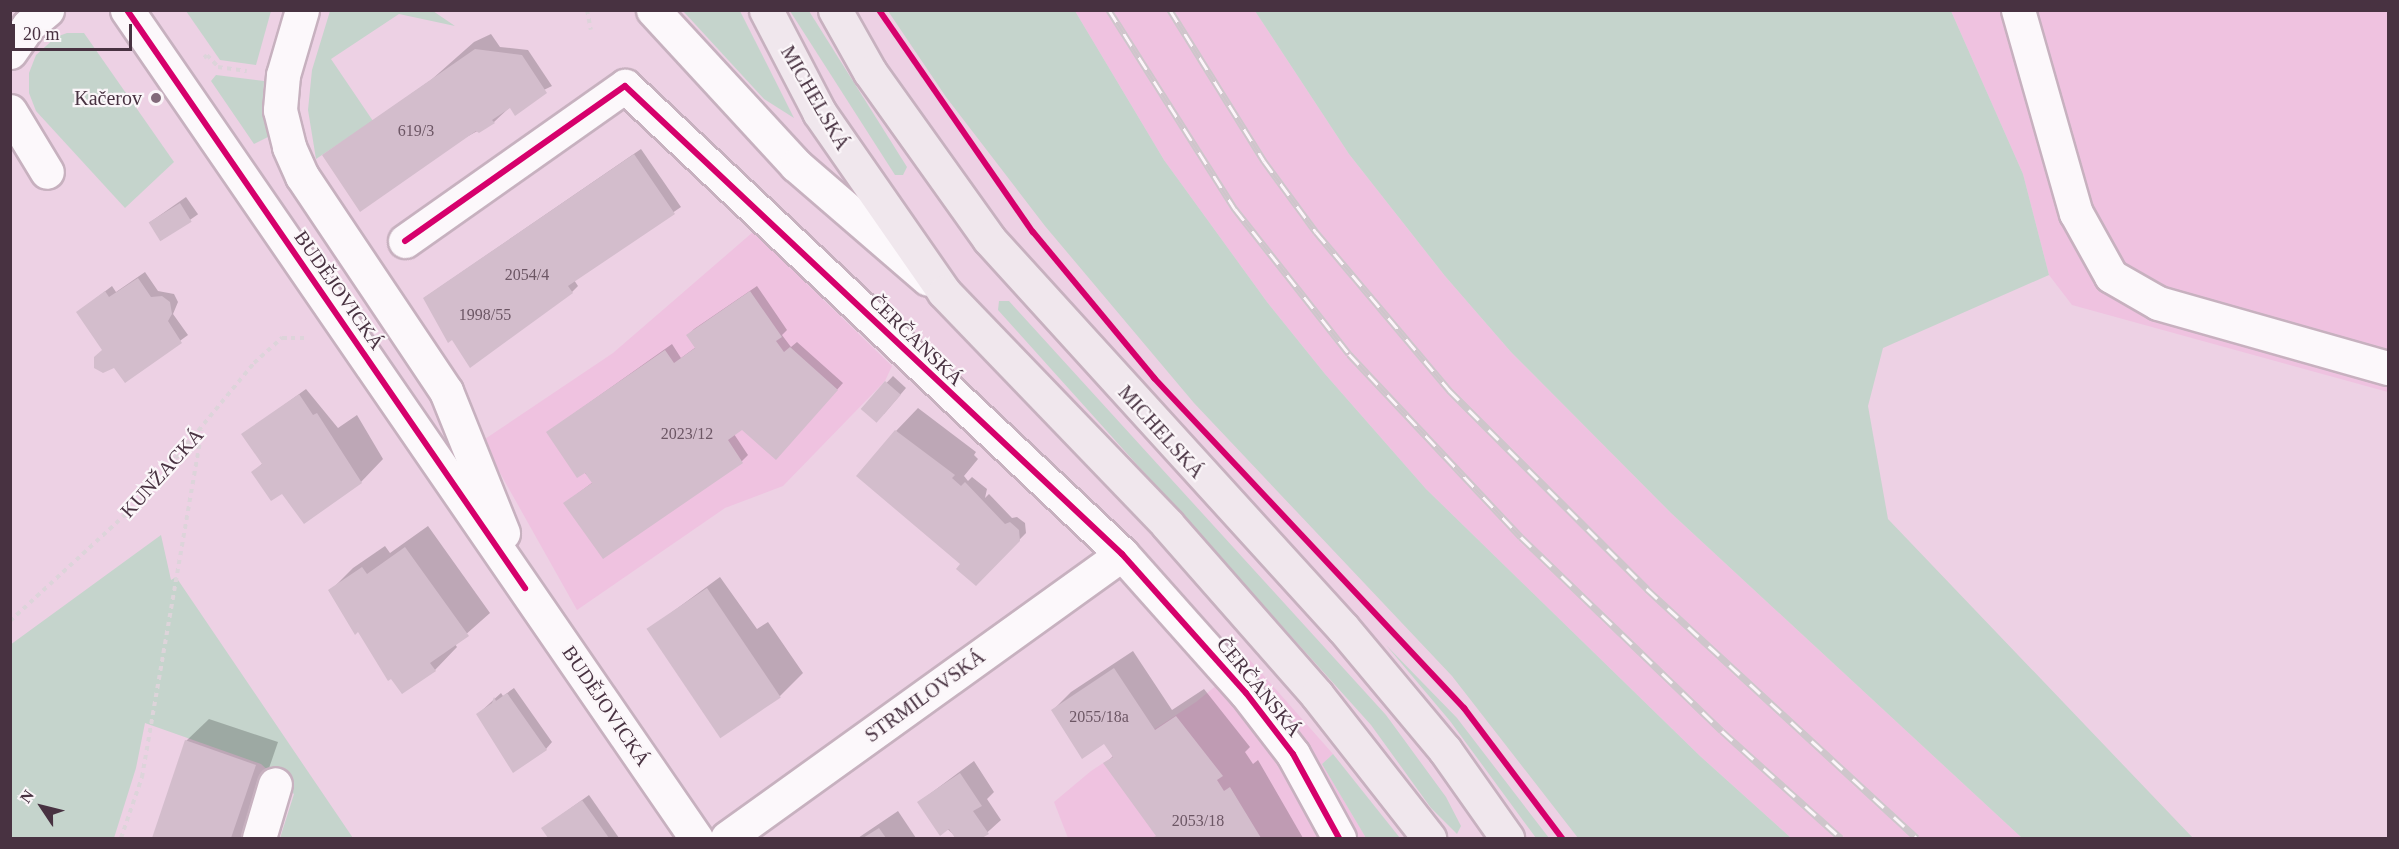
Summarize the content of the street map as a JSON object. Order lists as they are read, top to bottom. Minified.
{"streets":{"main road":["MICHELSKÁ"],"street":["BUDĚJOVICKÁ","ČERČANSKÁ","STRMILOVSKÁ"],"path":["KUNŽACKÁ"]},"crossings":[["ČERČANSKÁ","STRMILOVSKÁ"]],"places":["Kačerov"],"house_numbers":["619/3","2054/4","1998/55","2023/12","2055/18a","2053/18"],"scale_bar":"20 m","north":"top left"}
